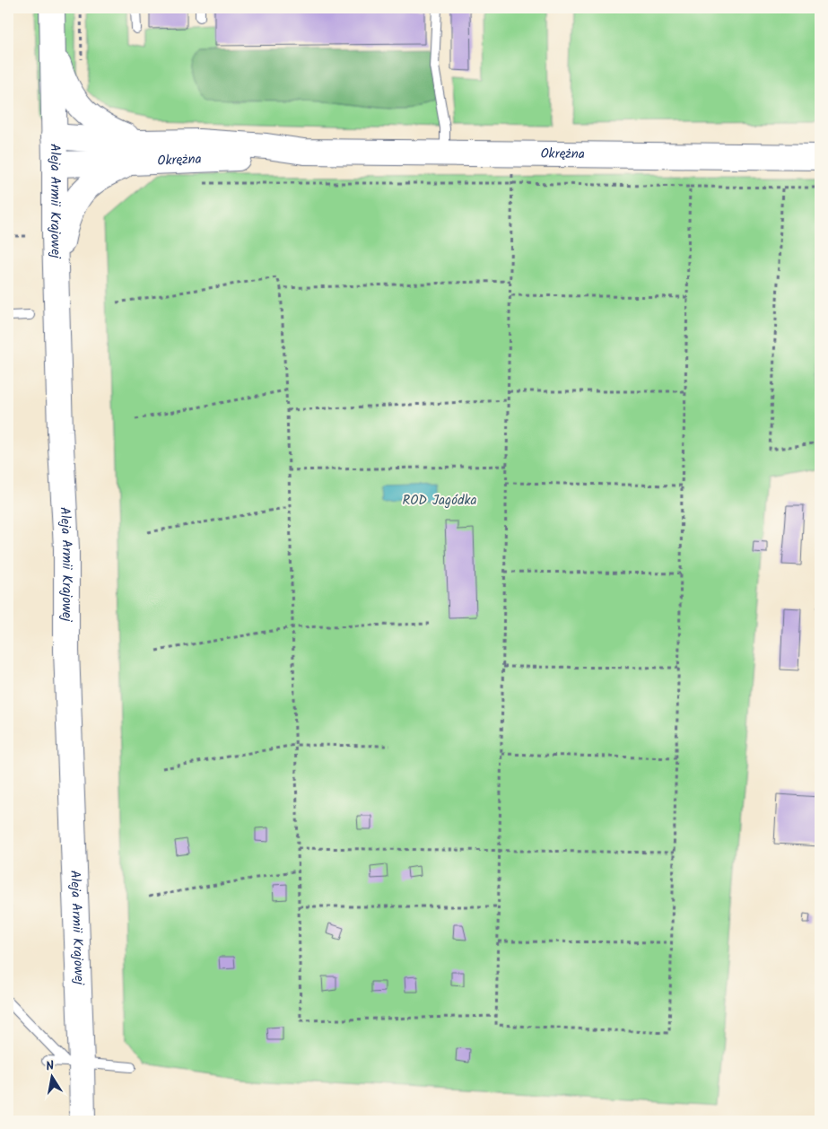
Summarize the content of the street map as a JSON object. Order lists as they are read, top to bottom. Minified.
{"streets":{"street":["Okrężna","Aleja Armii Krajowej"]},"crossings":[["Okrężna","Aleja Armii Krajowej"]],"parks":["ROD Jagódka"],"north":"top"}
